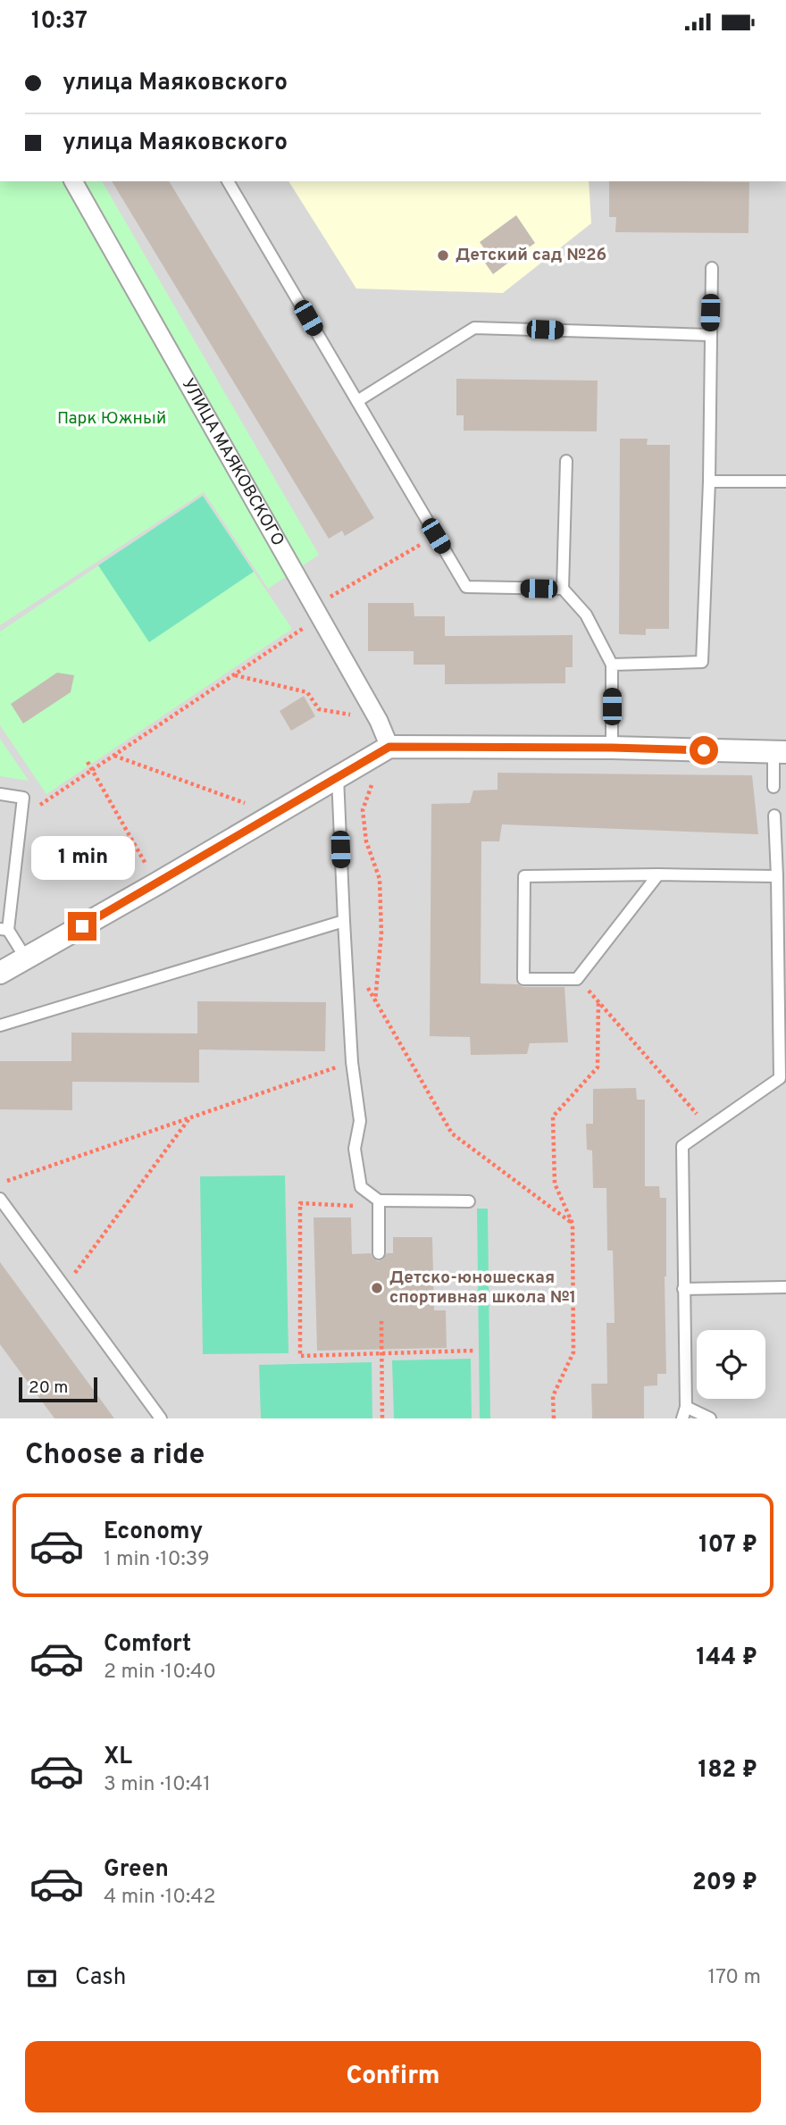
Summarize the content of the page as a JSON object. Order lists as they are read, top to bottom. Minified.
{"streets":{"street":["УЛИЦА МАЯКОВСКОГО"]},"parks":["Парк Южный"],"places":["Детский сад №26","Детско-юношеская спортивная школа №1"],"scale_bar":"20 m","page":{"status":"10:37","banner":["улица Маяковского","улица Маяковского"],"bubble":"1 min","scale":"20 m","heading":"Choose a ride","list":[{"name":"Economy","note":"1 min · 10:39","value":"107 ₽"},{"name":"Comfort","note":"2 min · 10:40","value":"144 ₽"},{"name":"XL","note":"3 min · 10:41","value":"182 ₽"},{"name":"Green","note":"4 min · 10:42","value":"209 ₽"}],"pay":["Cash","170 m"],"buttons":"Confirm"}}
